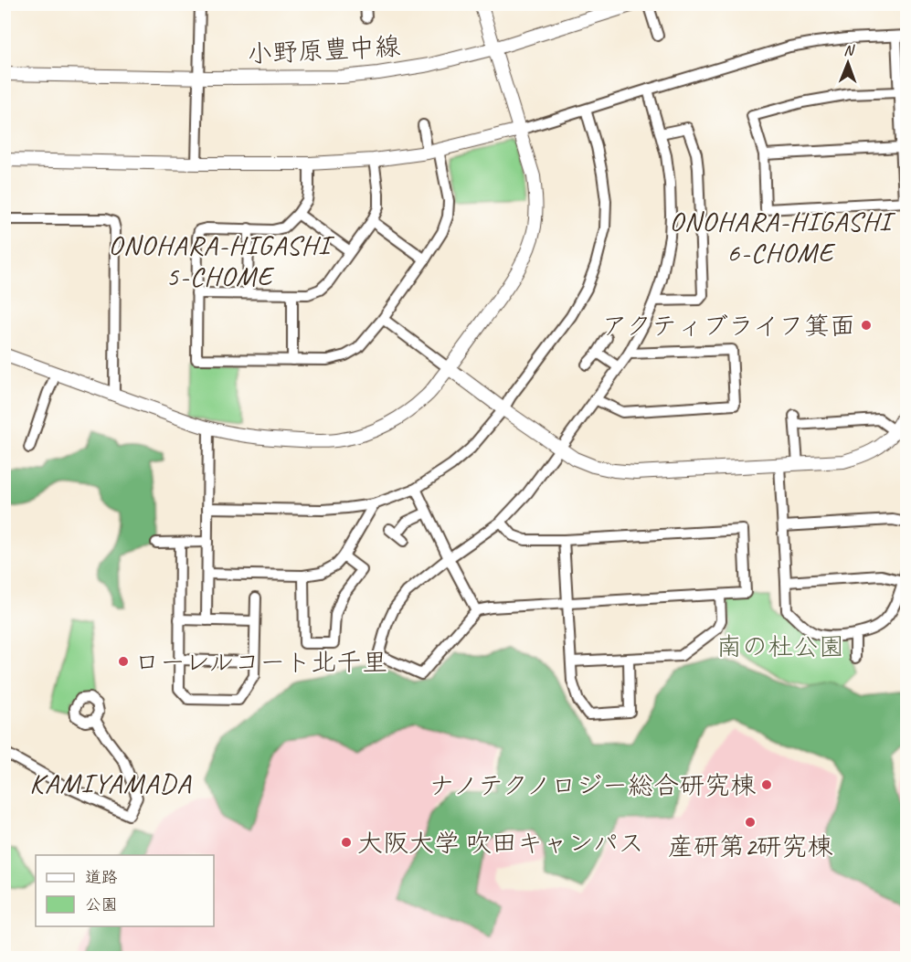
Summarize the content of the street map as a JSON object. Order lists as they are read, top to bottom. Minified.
{"streets":{"street":["小野原豊中線"]},"districts":["ONOHARA-HIGASHI 6-CHOME","ONOHARA-HIGASHI 5-CHOME","KAMIYAMADA"],"parks":["南の杜公園"],"places":["アクティブライフ箕面","ローレルコート北千里","ナノテクノロジー総合研究棟","産研第2研究棟","大阪大学 吹田キャンパス"],"legend":["道路","公園"],"north":"top"}
